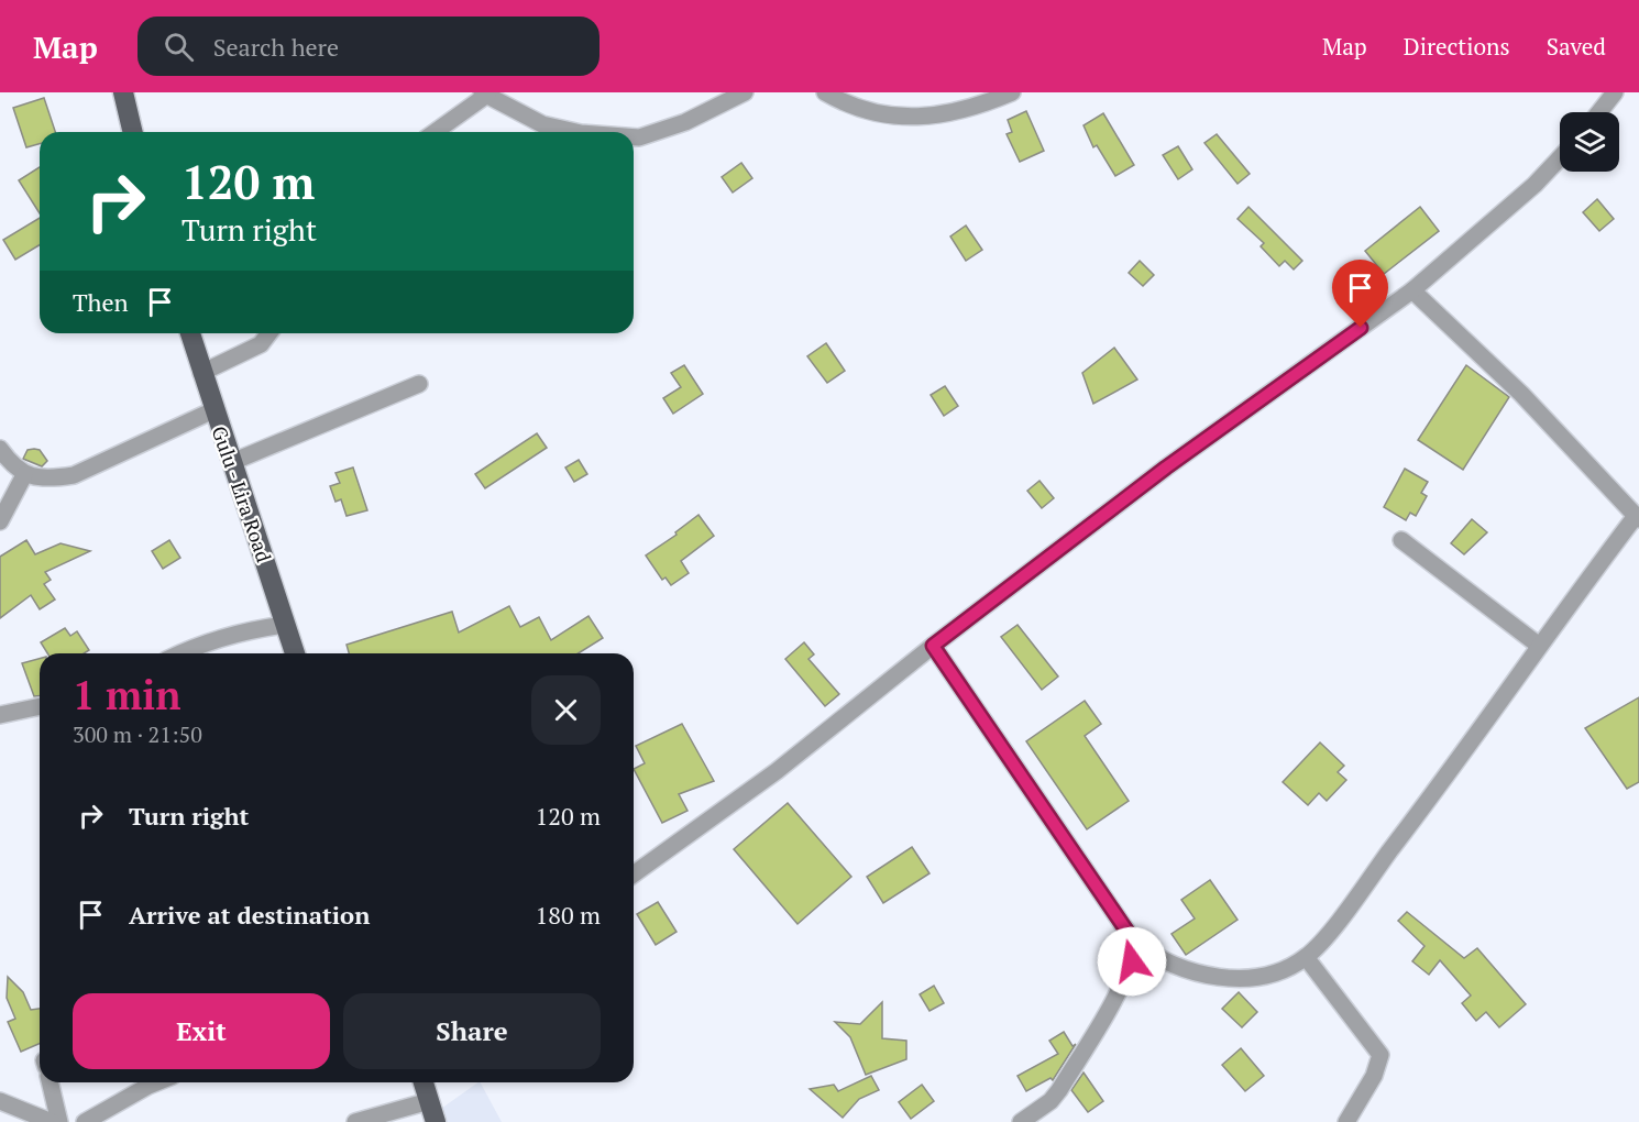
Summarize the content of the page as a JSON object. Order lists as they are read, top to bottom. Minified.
{"streets":{"main road":["Gulu - Lira Road"]},"page":{"header":"Map","search":"Search here","nav":["Map","Directions","Saved"],"turn":["120 m","Turn right"],"then":"Then","heading":["1 min","300 m · 21:50"],"list":[{"name":"Turn right","value":"120 m"},{"name":"Arrive at destination","value":"180 m"}],"buttons":["Exit","Share"]}}
